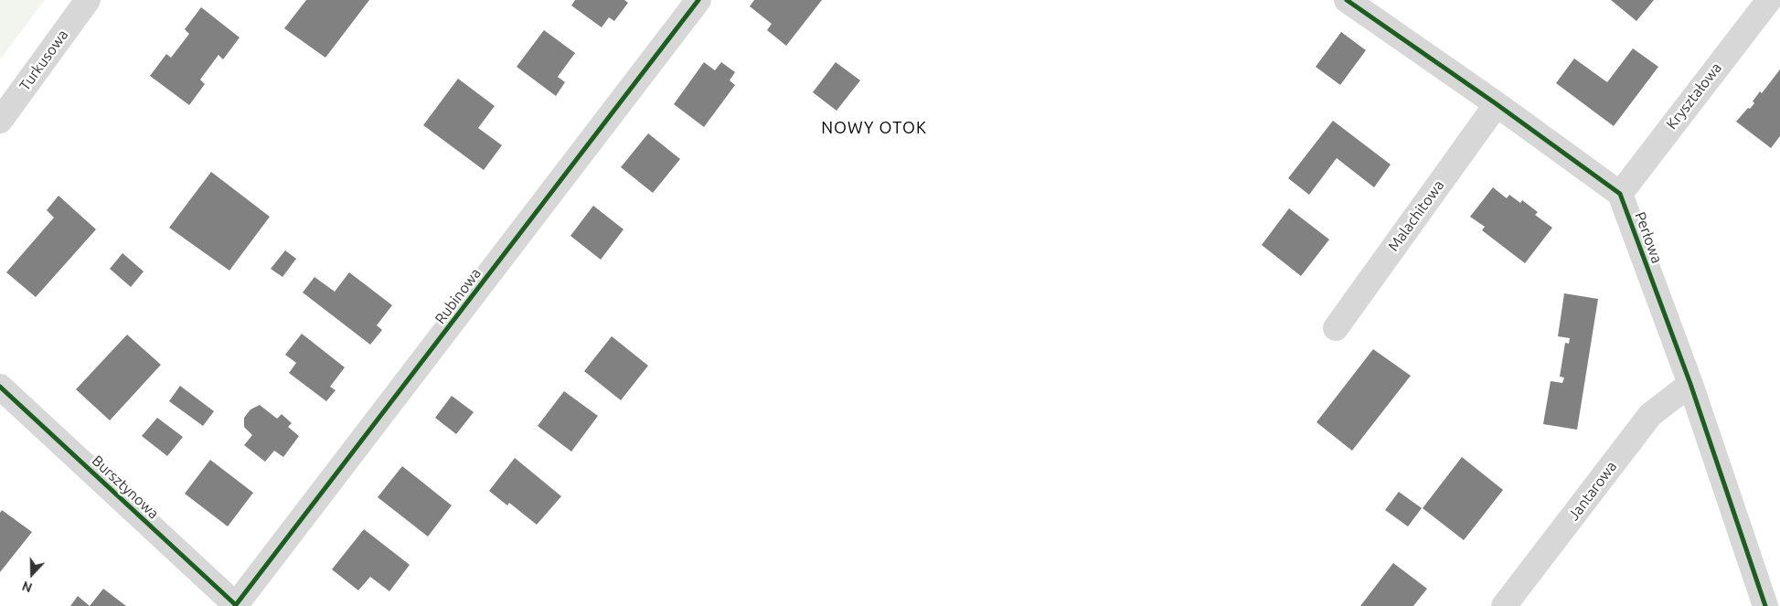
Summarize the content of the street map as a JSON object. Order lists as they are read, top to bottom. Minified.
{"streets":{"street":["Turkusowa","Kryształowa","Malachitowa","Perłowa","Rubinowa","Bursztynowa","Jantarowa"]},"crossings":[["Kryształowa","Perłowa"],["Perłowa","Jantarowa"],["Rubinowa","Bursztynowa"]],"districts":["NOWY OTOK"],"north":"bottom"}
